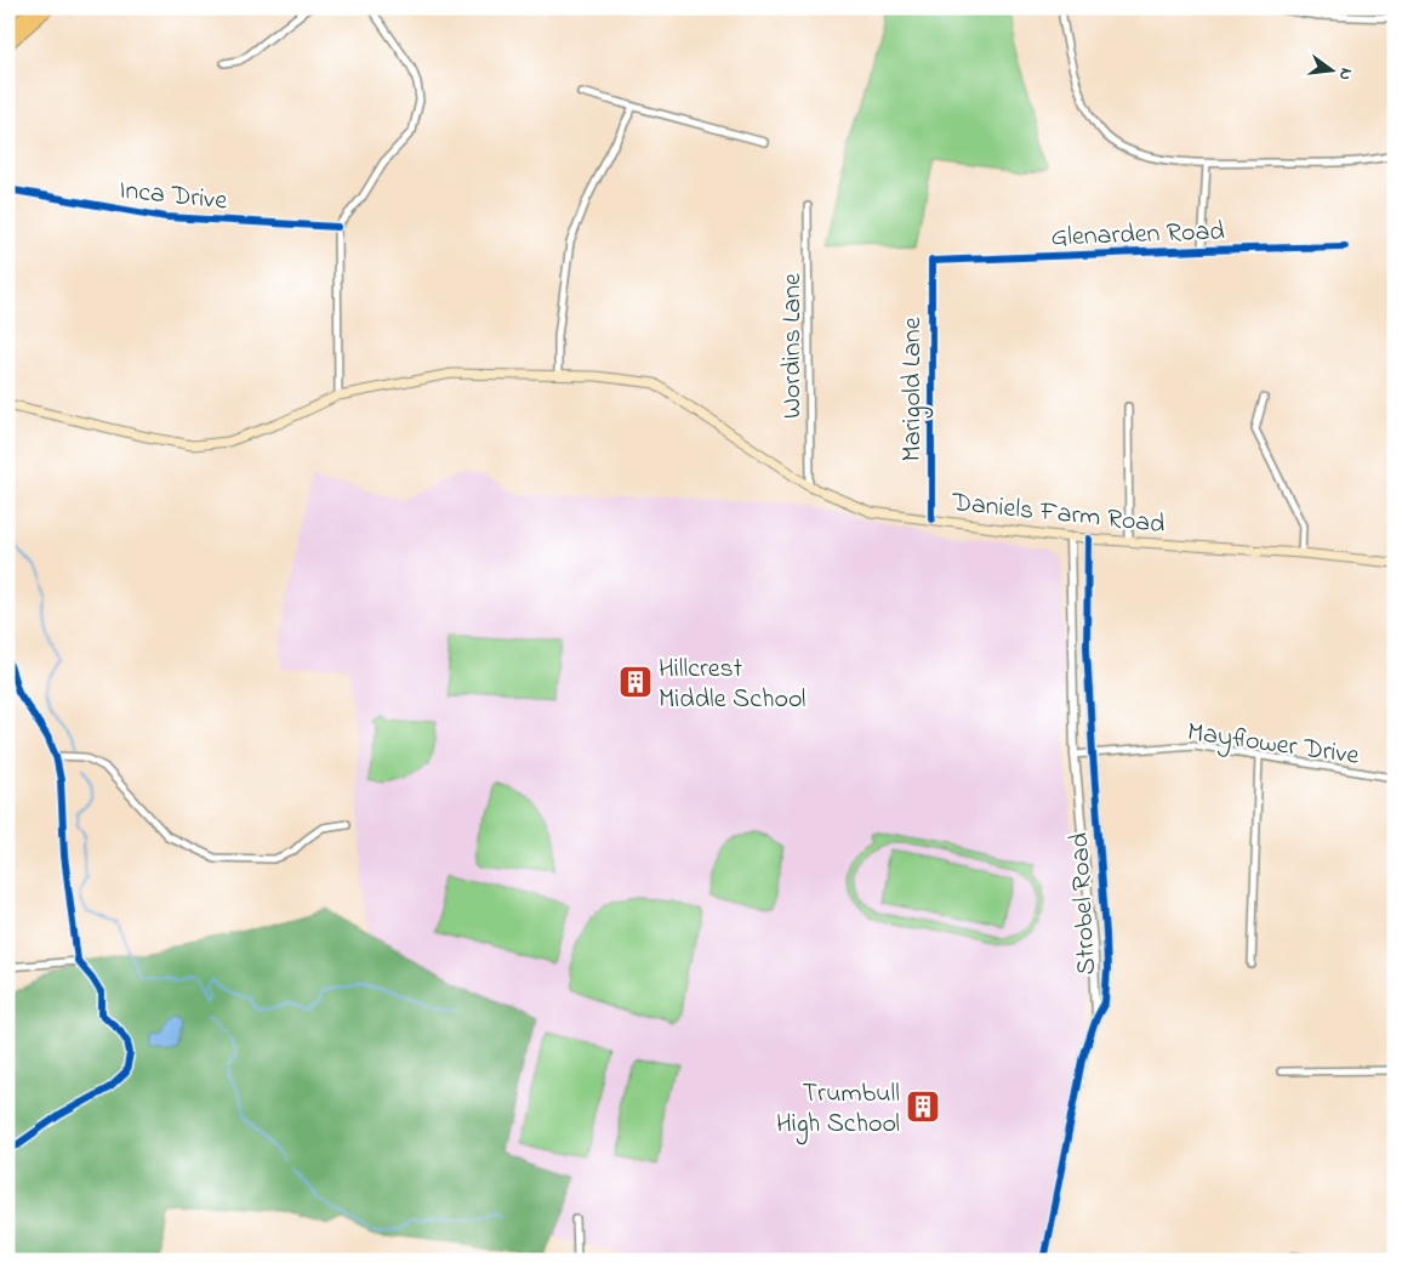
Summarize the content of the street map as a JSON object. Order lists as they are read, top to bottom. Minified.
{"streets":{"main road":["Daniels Farm Road"],"street":["Inca Drive","Glenarden Road","Wordins Lane","Marigold Lane","Mayflower Drive","Strobel Road"]},"crossings":[["Glenarden Road","Marigold Lane"],["Wordins Lane","Daniels Farm Road"],["Marigold Lane","Daniels Farm Road"],["Daniels Farm Road","Strobel Road"],["Mayflower Drive","Strobel Road"]],"places":{"building":["Hillcrest Middle School","Trumbull High School"]},"north":"right"}
